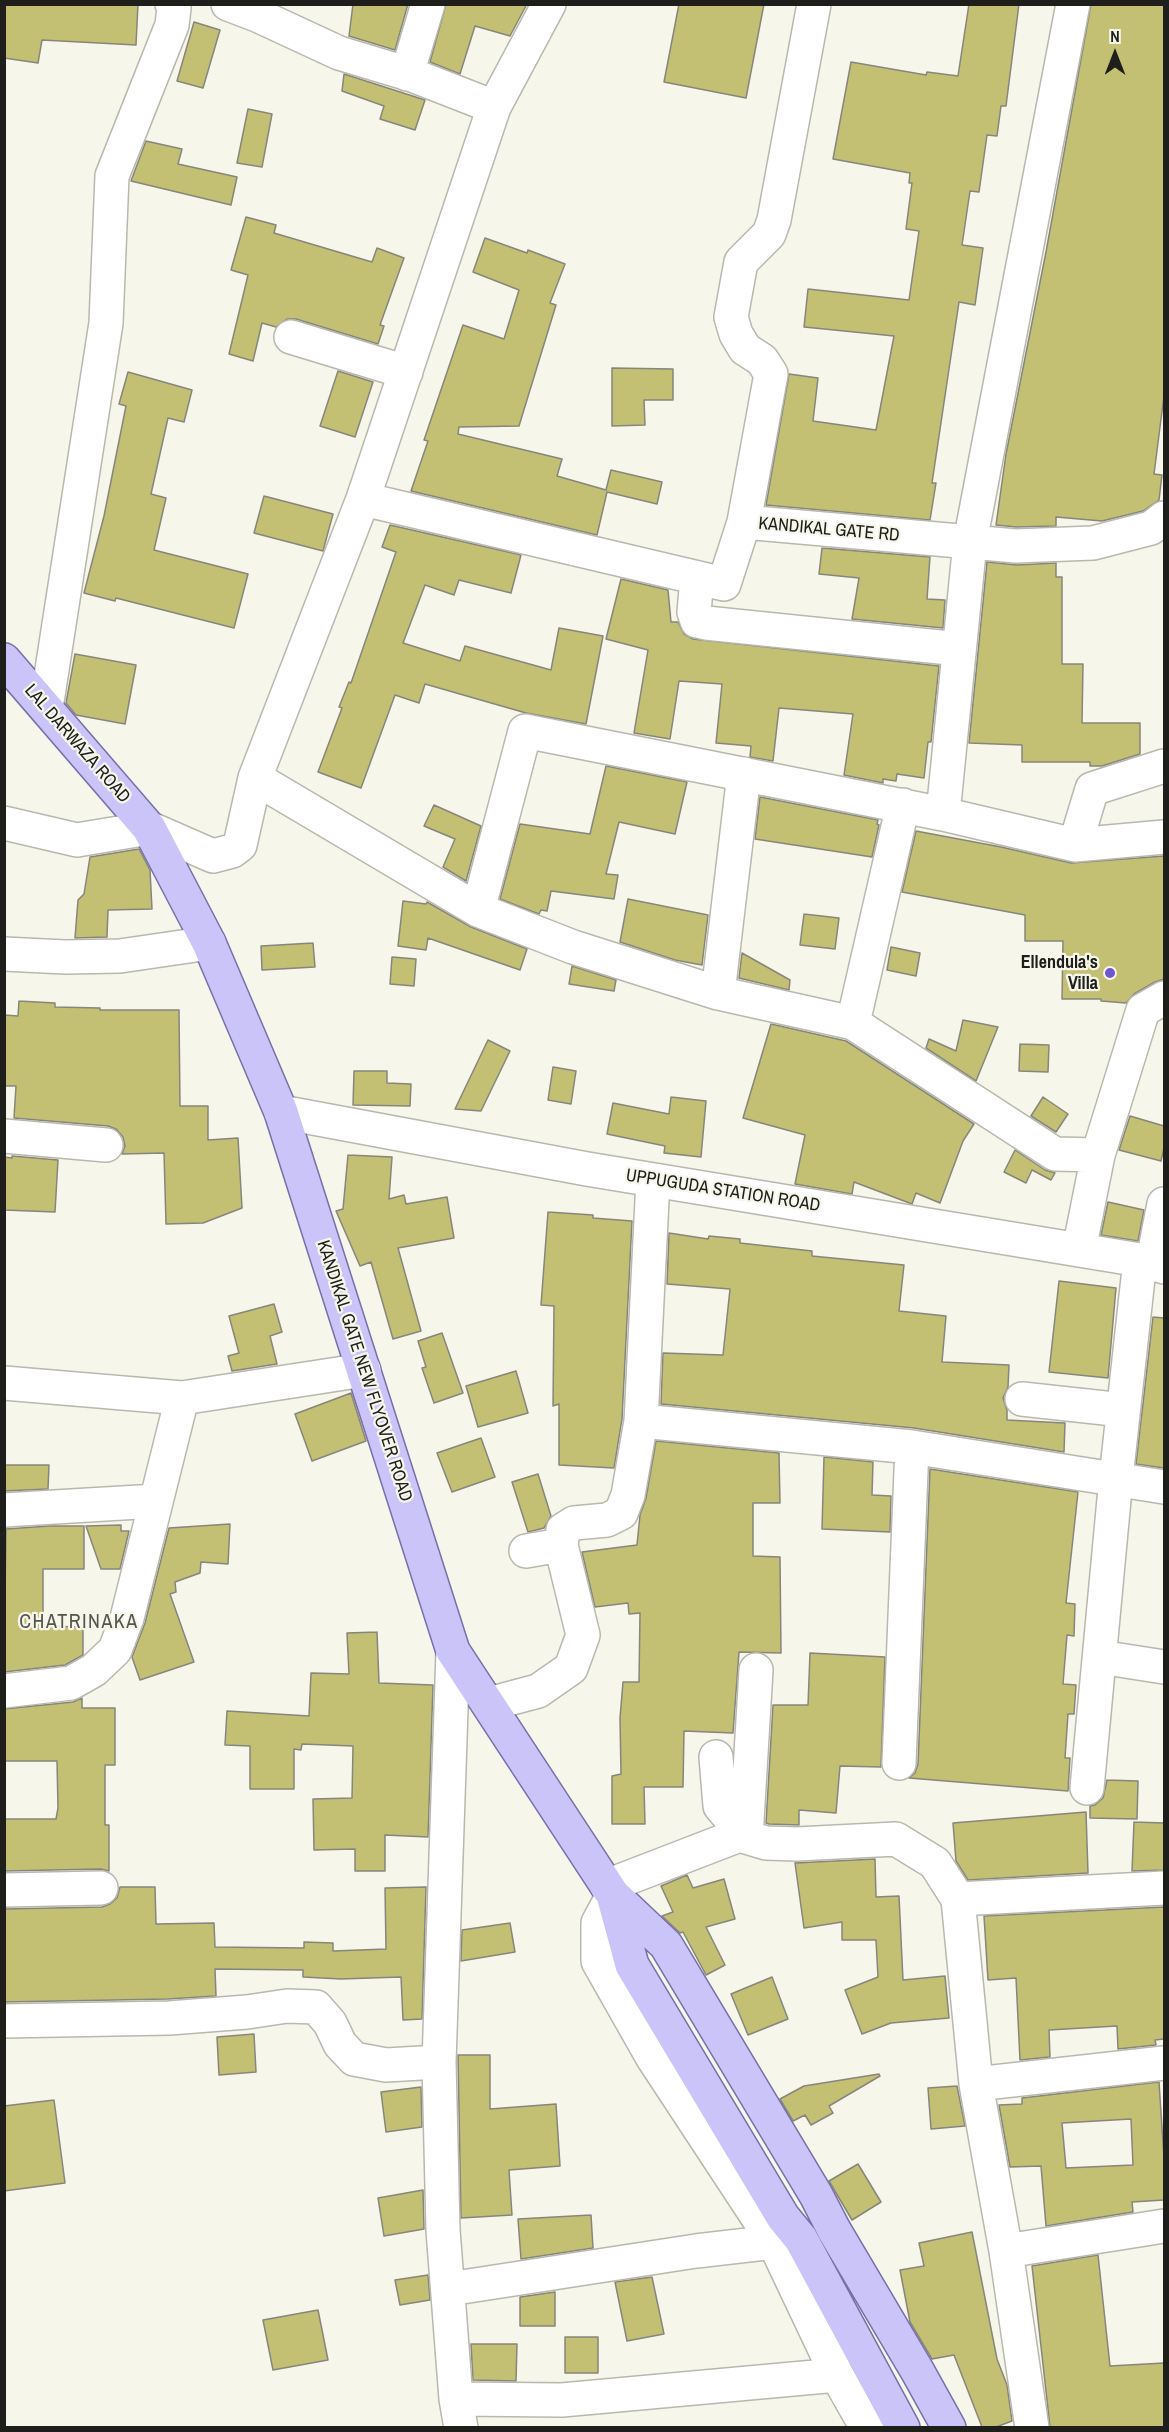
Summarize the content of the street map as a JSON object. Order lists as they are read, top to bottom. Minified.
{"streets":{"main road":["LAL DARWAZA ROAD","KANDIKAL GATE NEW FLYOVER ROAD"],"street":["KANDIKAL GATE RD","UPPUGUDA STATION ROAD"]},"crossings":[["LAL DARWAZA ROAD","KANDIKAL GATE NEW FLYOVER ROAD"],["UPPUGUDA STATION ROAD","KANDIKAL GATE NEW FLYOVER ROAD"]],"districts":["CHATRINAKA"],"places":["Ellendula's Villa"],"north":"top"}
